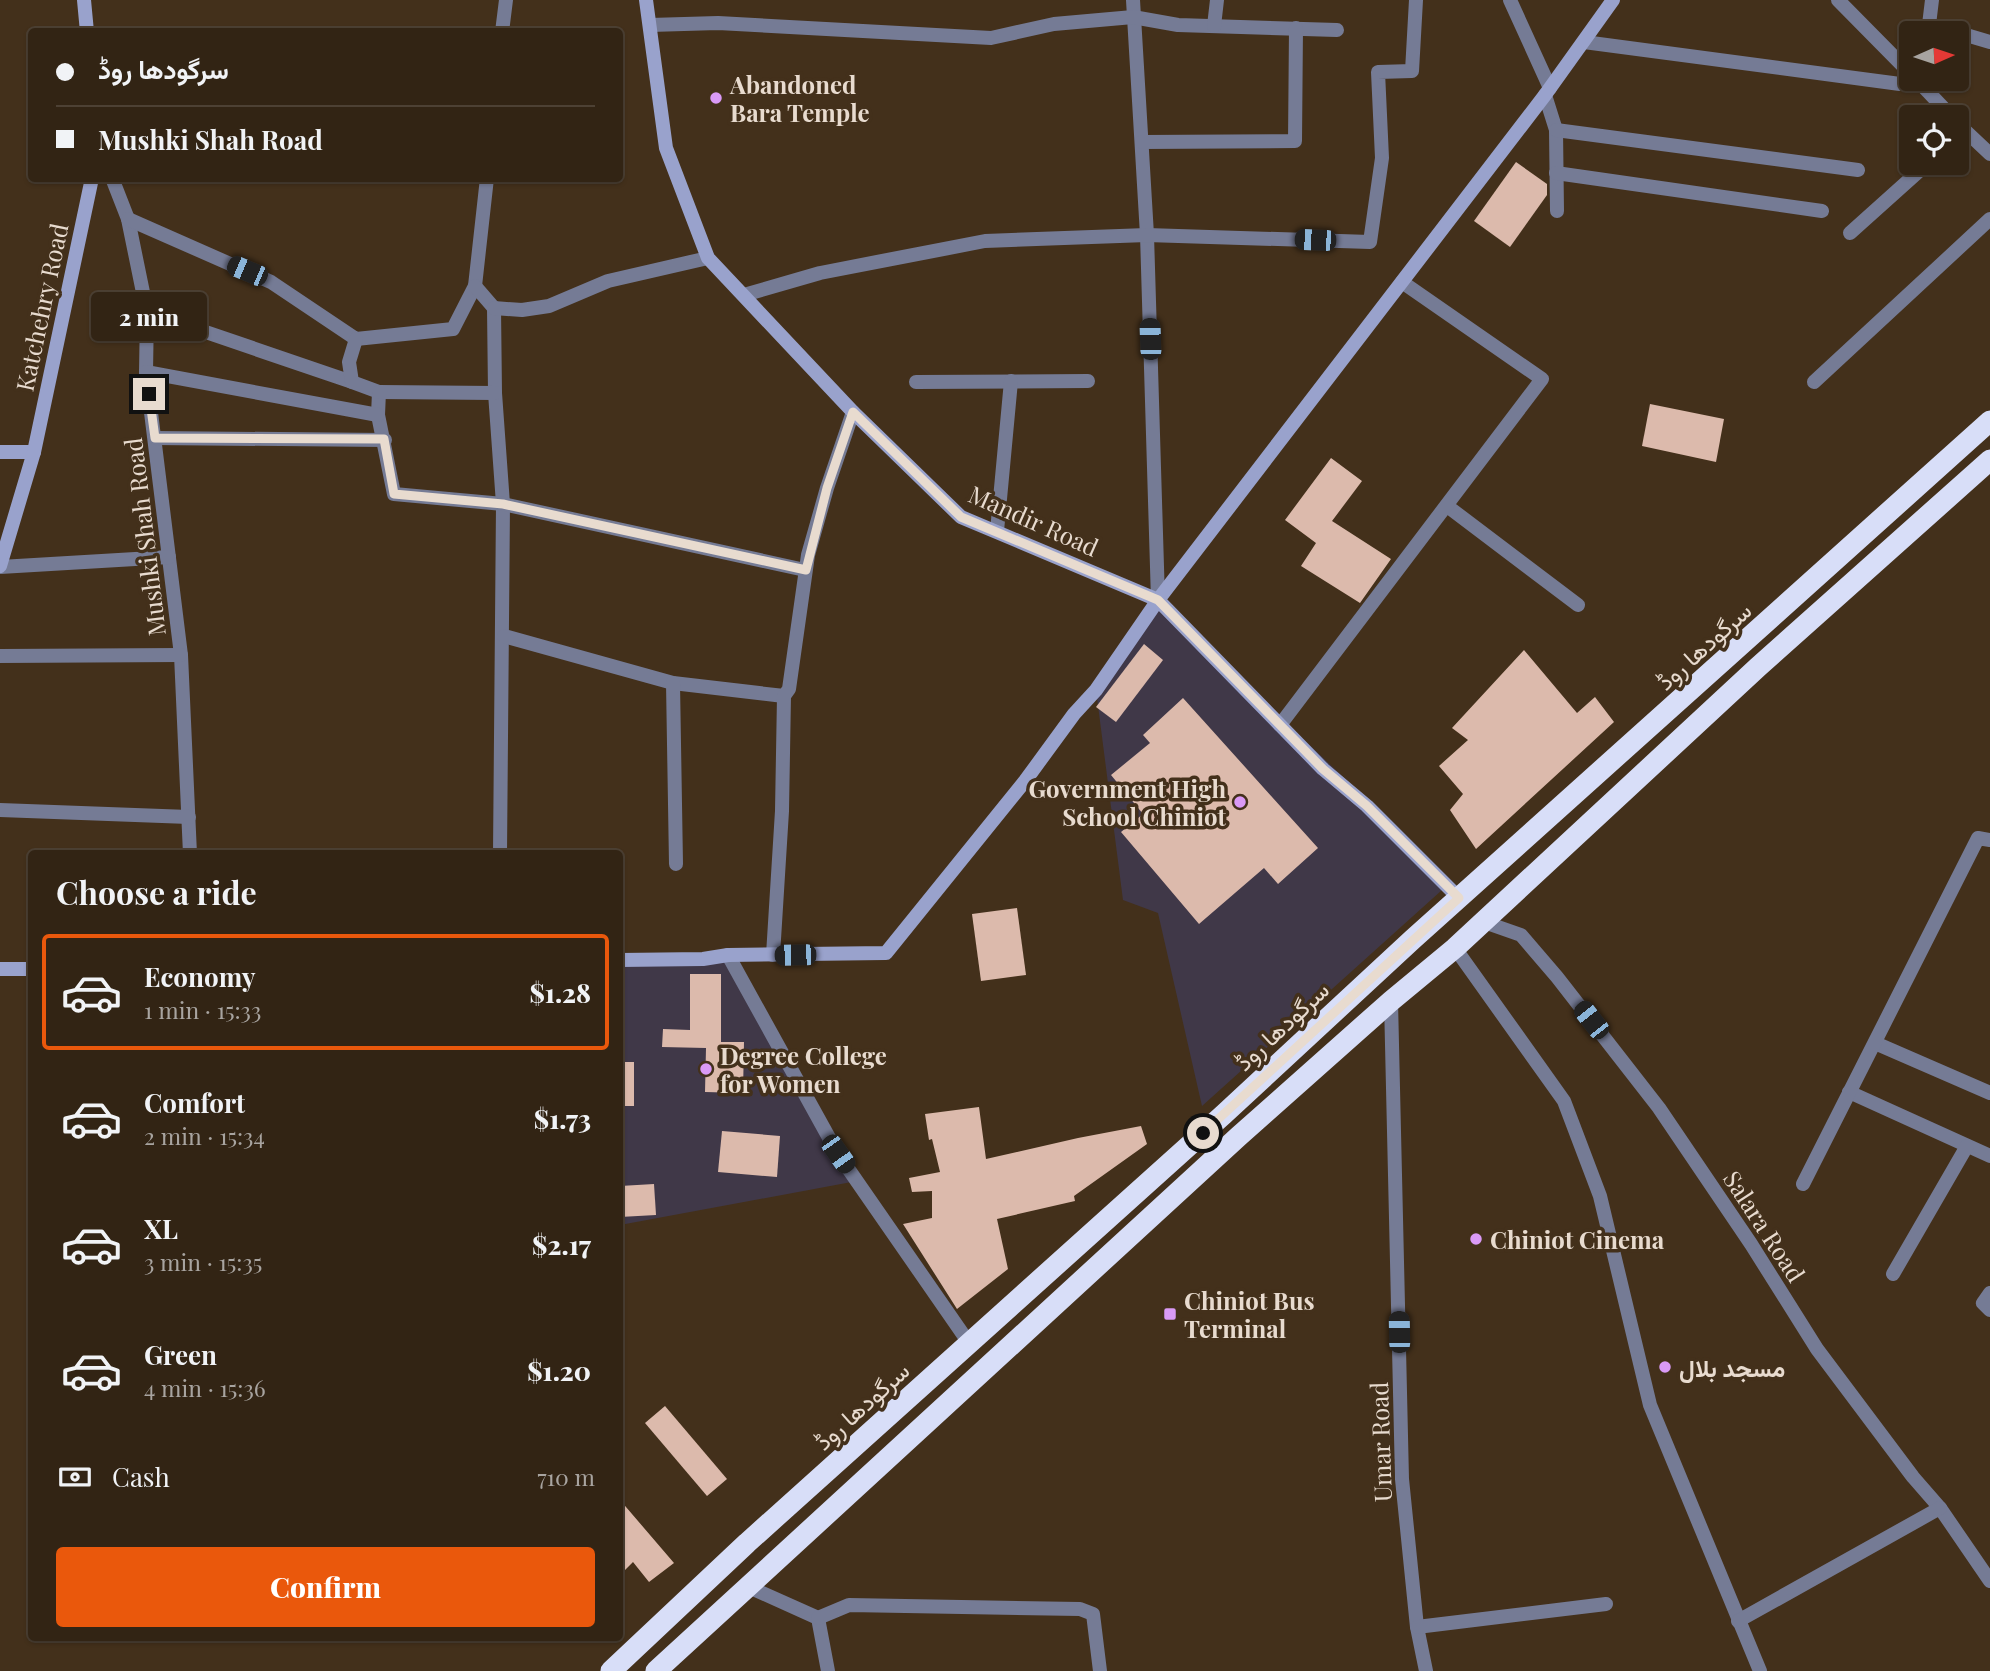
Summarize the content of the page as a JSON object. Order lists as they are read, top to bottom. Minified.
{"streets":{"highway":["سرگودھا روڈ"],"street":["Katchehry Road","Mandir Road","Mushki Shah Road","Salara Road","Umar Road"]},"crossings":[["Mandir Road","سرگودھا روڈ"]],"places":{"other":["Abandoned Bara Temple","Government High School Chiniot","Degree College for Women","Chiniot Cinema","مسجد بلال"],"transit":["Chiniot Bus Terminal"]},"north":"right","page":{"banner":["سرگودھا روڈ","Mushki Shah Road"],"bubble":"2 min","heading":"Choose a ride","list":[{"name":"Economy","note":"1 min · 15:33","value":"$1.28"},{"name":"Comfort","note":"2 min · 15:34","value":"$1.73"},{"name":"XL","note":"3 min · 15:35","value":"$2.17"},{"name":"Green","note":"4 min · 15:36","value":"$1.20"}],"pay":["Cash","710 m"],"buttons":"Confirm"}}
